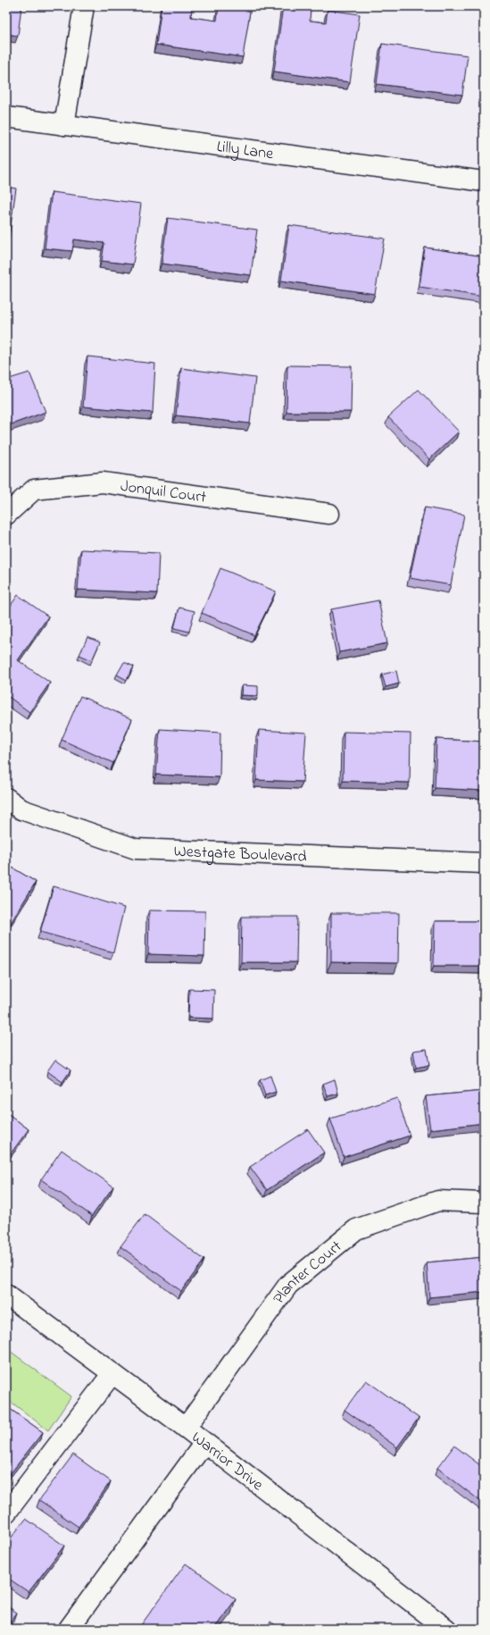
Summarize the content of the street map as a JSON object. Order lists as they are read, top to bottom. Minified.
{"streets":{"street":["Lilly Lane","Jonquil Court","Westgate Boulevard","Planter Court","Warrior Drive"]},"crossings":[["Planter Court","Warrior Drive"]]}
